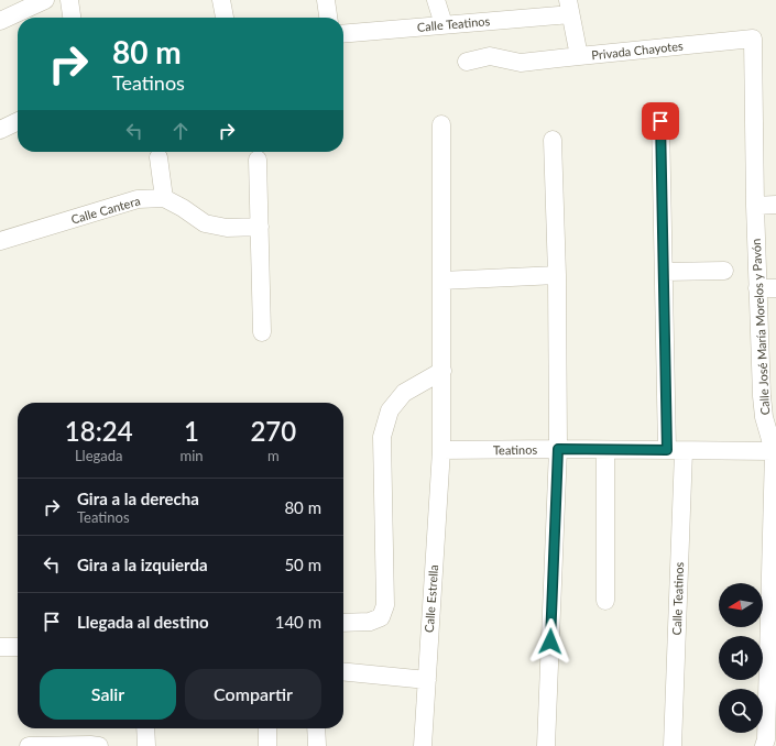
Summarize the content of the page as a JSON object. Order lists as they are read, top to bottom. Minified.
{"streets":{"street":["Calle Teatinos","Privada Chayotes","Calle Cantera","Calle José María Morelos y Pavón","Teatinos","Calle Estrella"]},"crossings":[["Calle Teatinos","Privada Chayotes"],["Calle Teatinos","Teatinos"],["Privada Chayotes","Calle José María Morelos y Pavón"],["Calle José María Morelos y Pavón","Teatinos"],["Teatinos","Calle Estrella"]],"north":"left","page":{"turn":["80 m","Teatinos"],"eta":["18:24","Llegada","1","min","270","m"],"list":[{"name":"Gira a la derecha","note":"Teatinos","value":"80 m"},{"name":"Gira a la izquierda","value":"50 m"},{"name":"Llegada al destino","value":"140 m"}],"buttons":["Salir","Compartir"]}}
